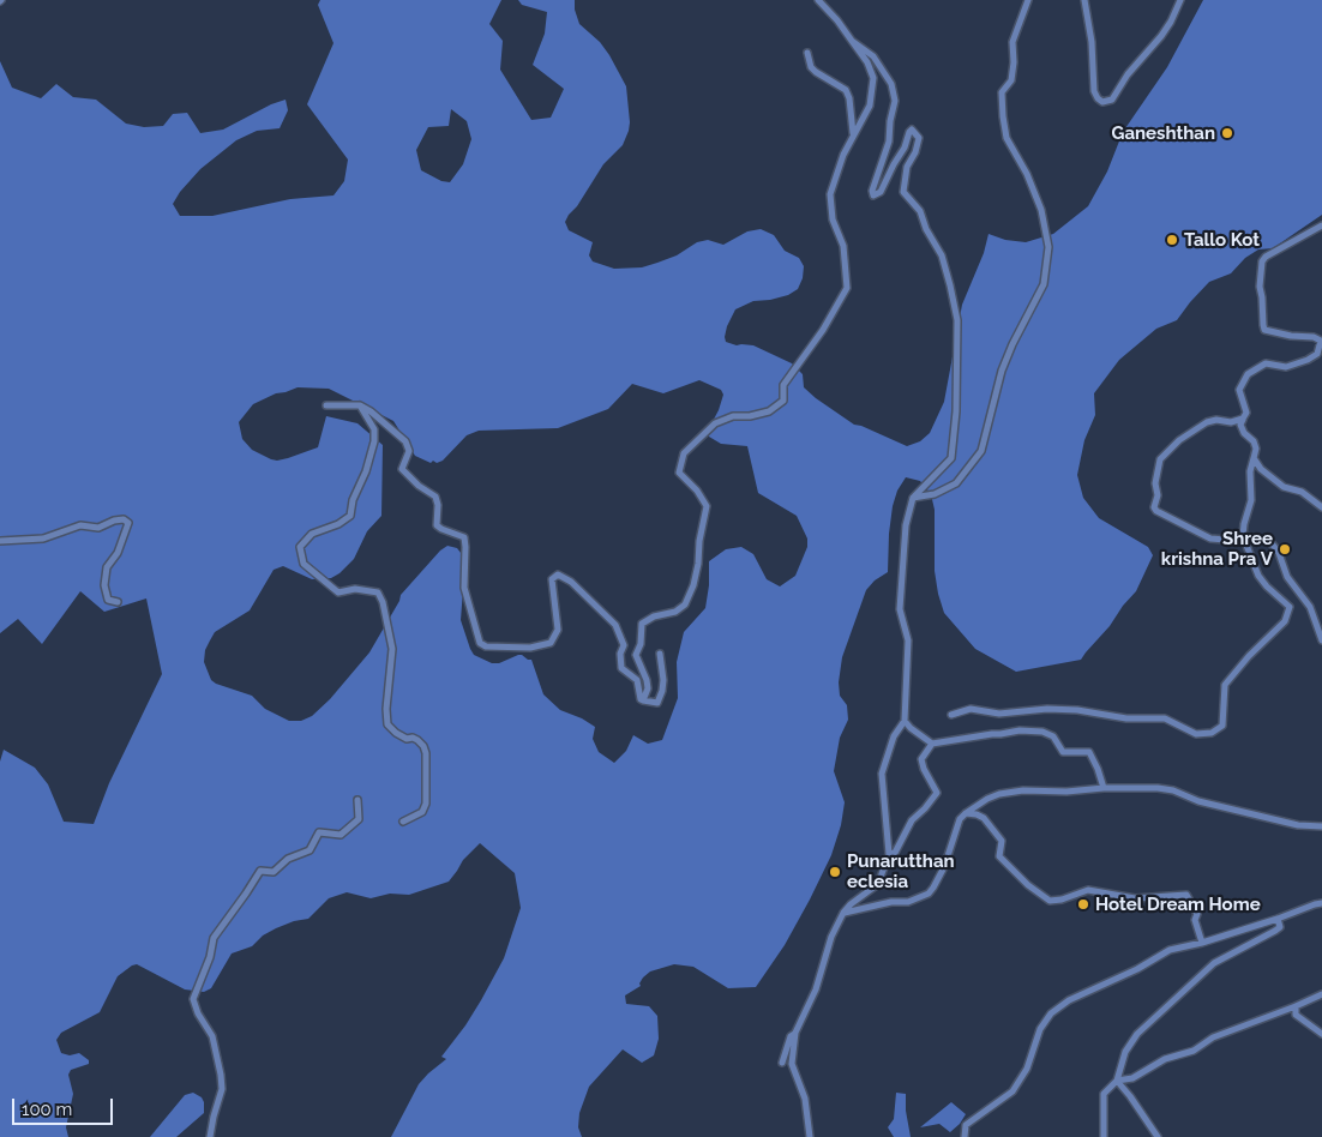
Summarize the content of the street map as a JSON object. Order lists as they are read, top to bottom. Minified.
{"places":["Ganeshthan","Tallo Kot","Shree krishna Pra V","Punarutthan eclesia","Hotel Dream Home"],"scale_bar":"100 m"}
